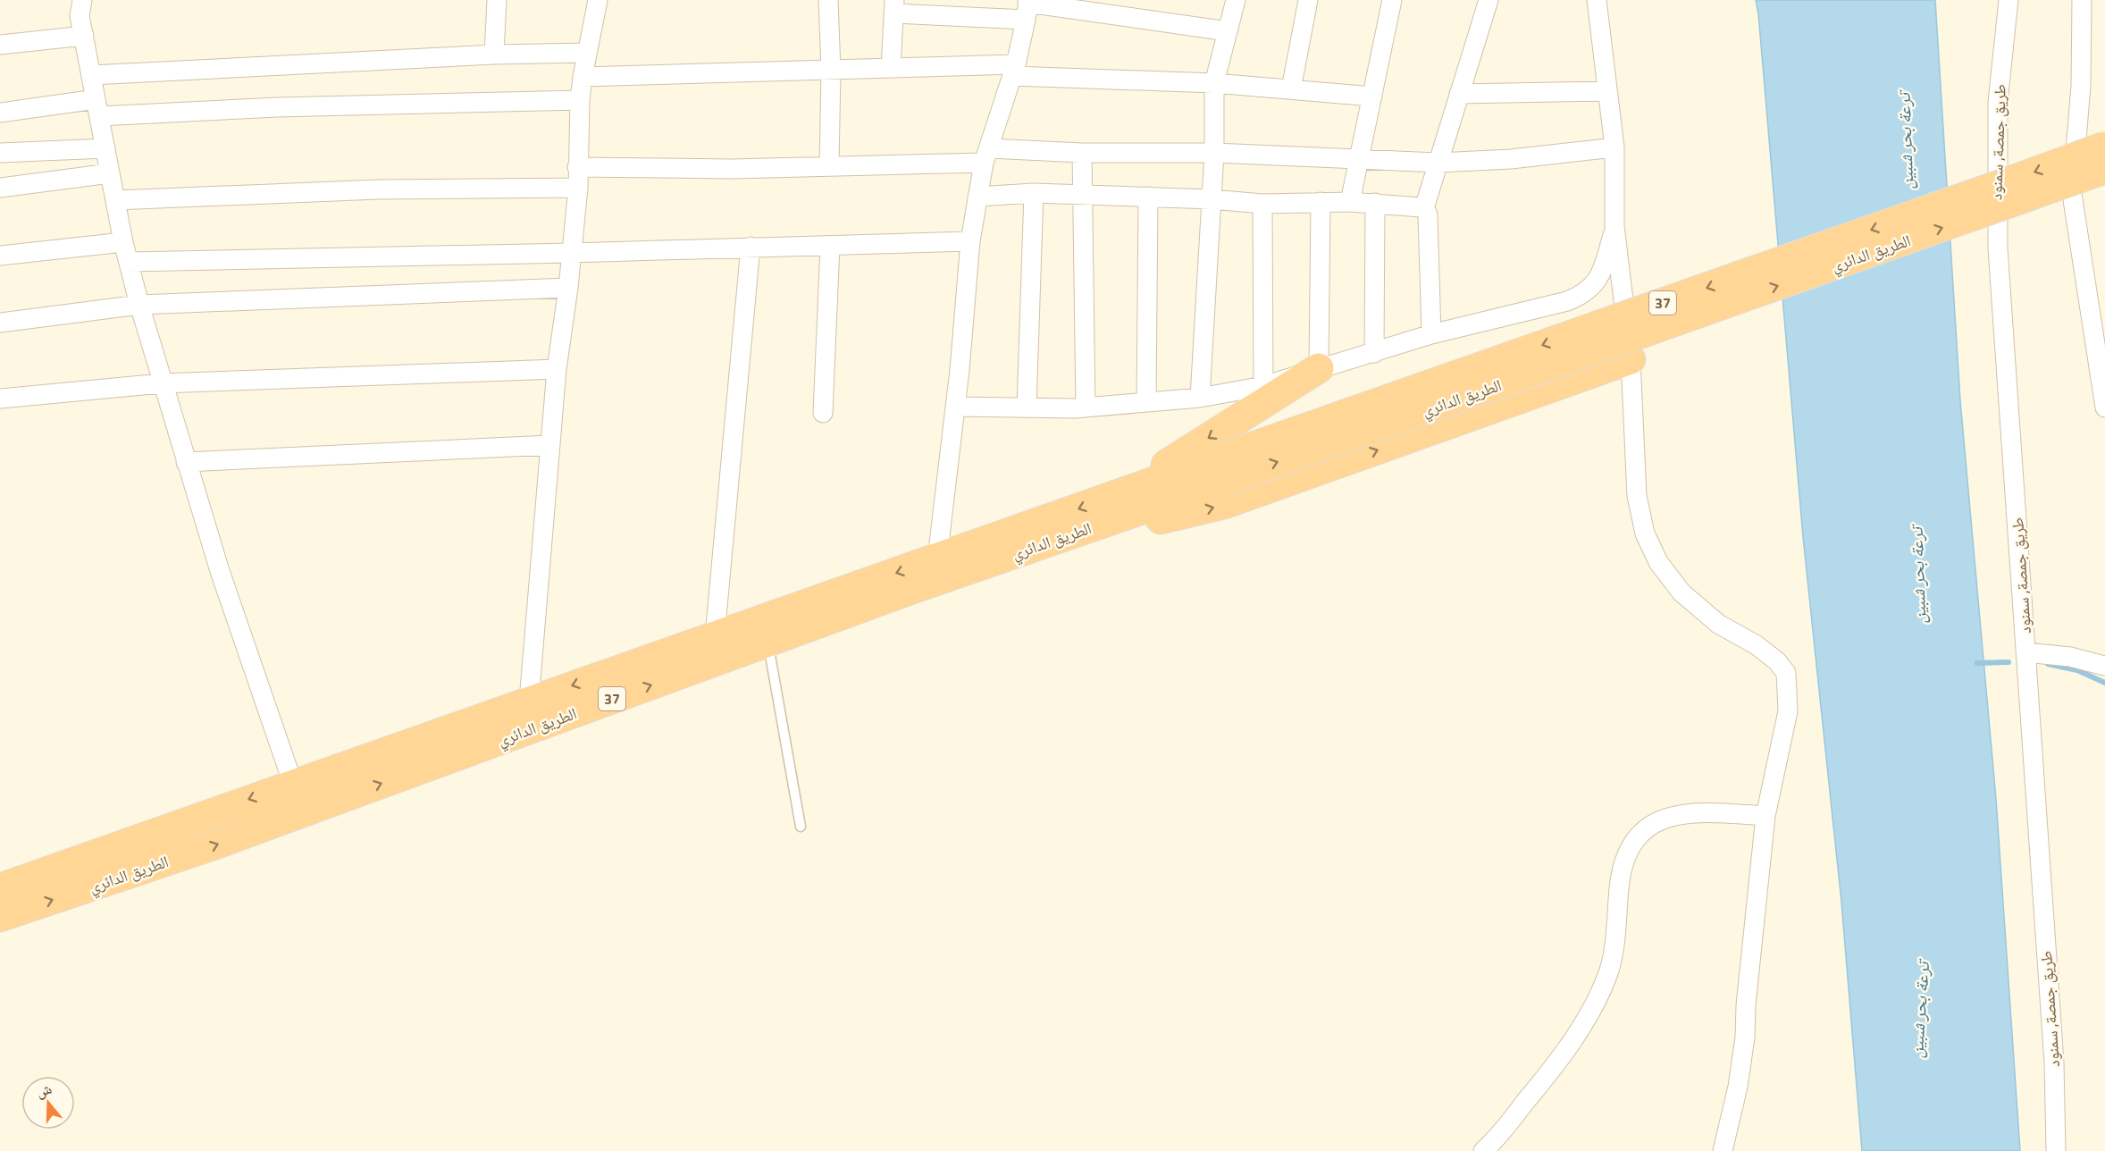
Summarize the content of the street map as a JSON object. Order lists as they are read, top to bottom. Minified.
{"streets":{"highway":["الطريق الدائري","37"],"street":["طريق جمصة, سمنود"]},"water":["ترعة بحر شبين"],"north":"top"}
